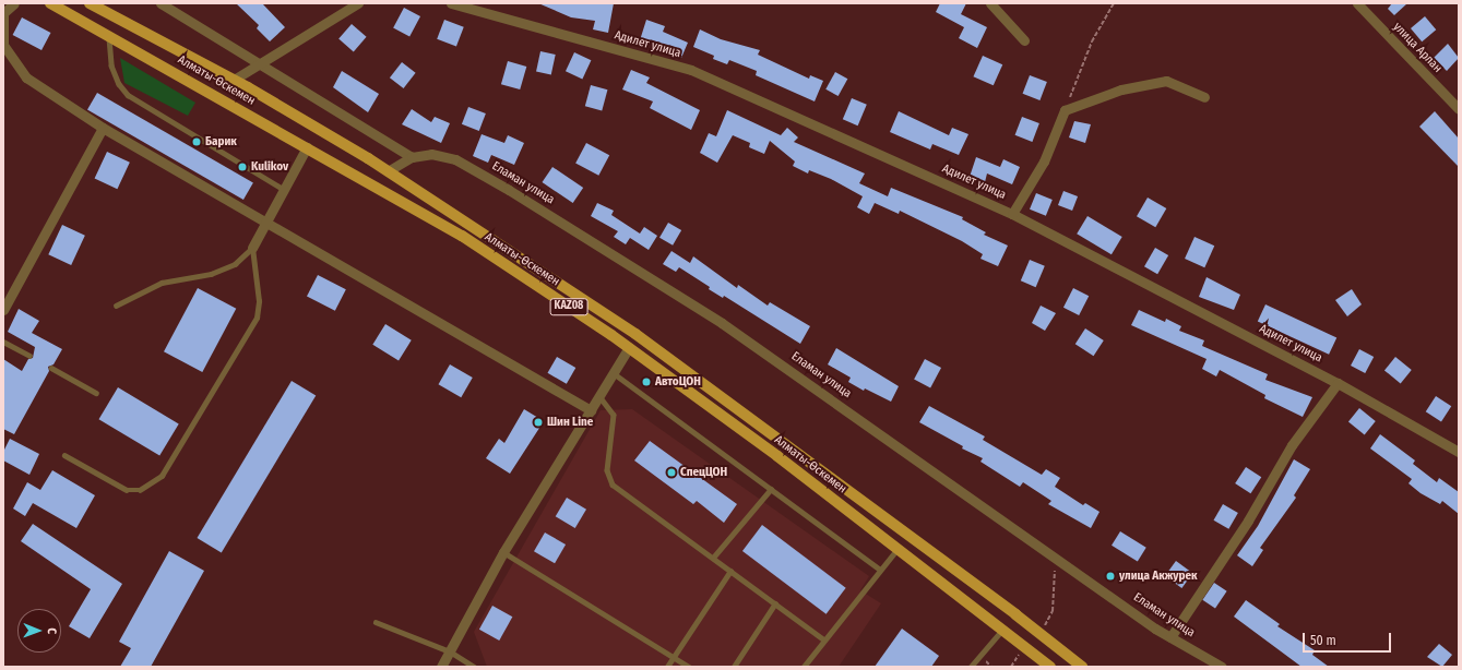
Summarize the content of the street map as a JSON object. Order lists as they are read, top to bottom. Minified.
{"streets":{"main road":["Алматы-Өскемен","KAZ08"],"street":["Адилет улица","улица Арлан","Еламан улица"]},"crossings":[["Алматы-Өскемен","Еламан улица"]],"places":["Барик","Kulikov","АвтоЦОН","Шин Line","СпецЦОН","улица Акжурек"],"scale_bar":"50 m","north":"right"}
